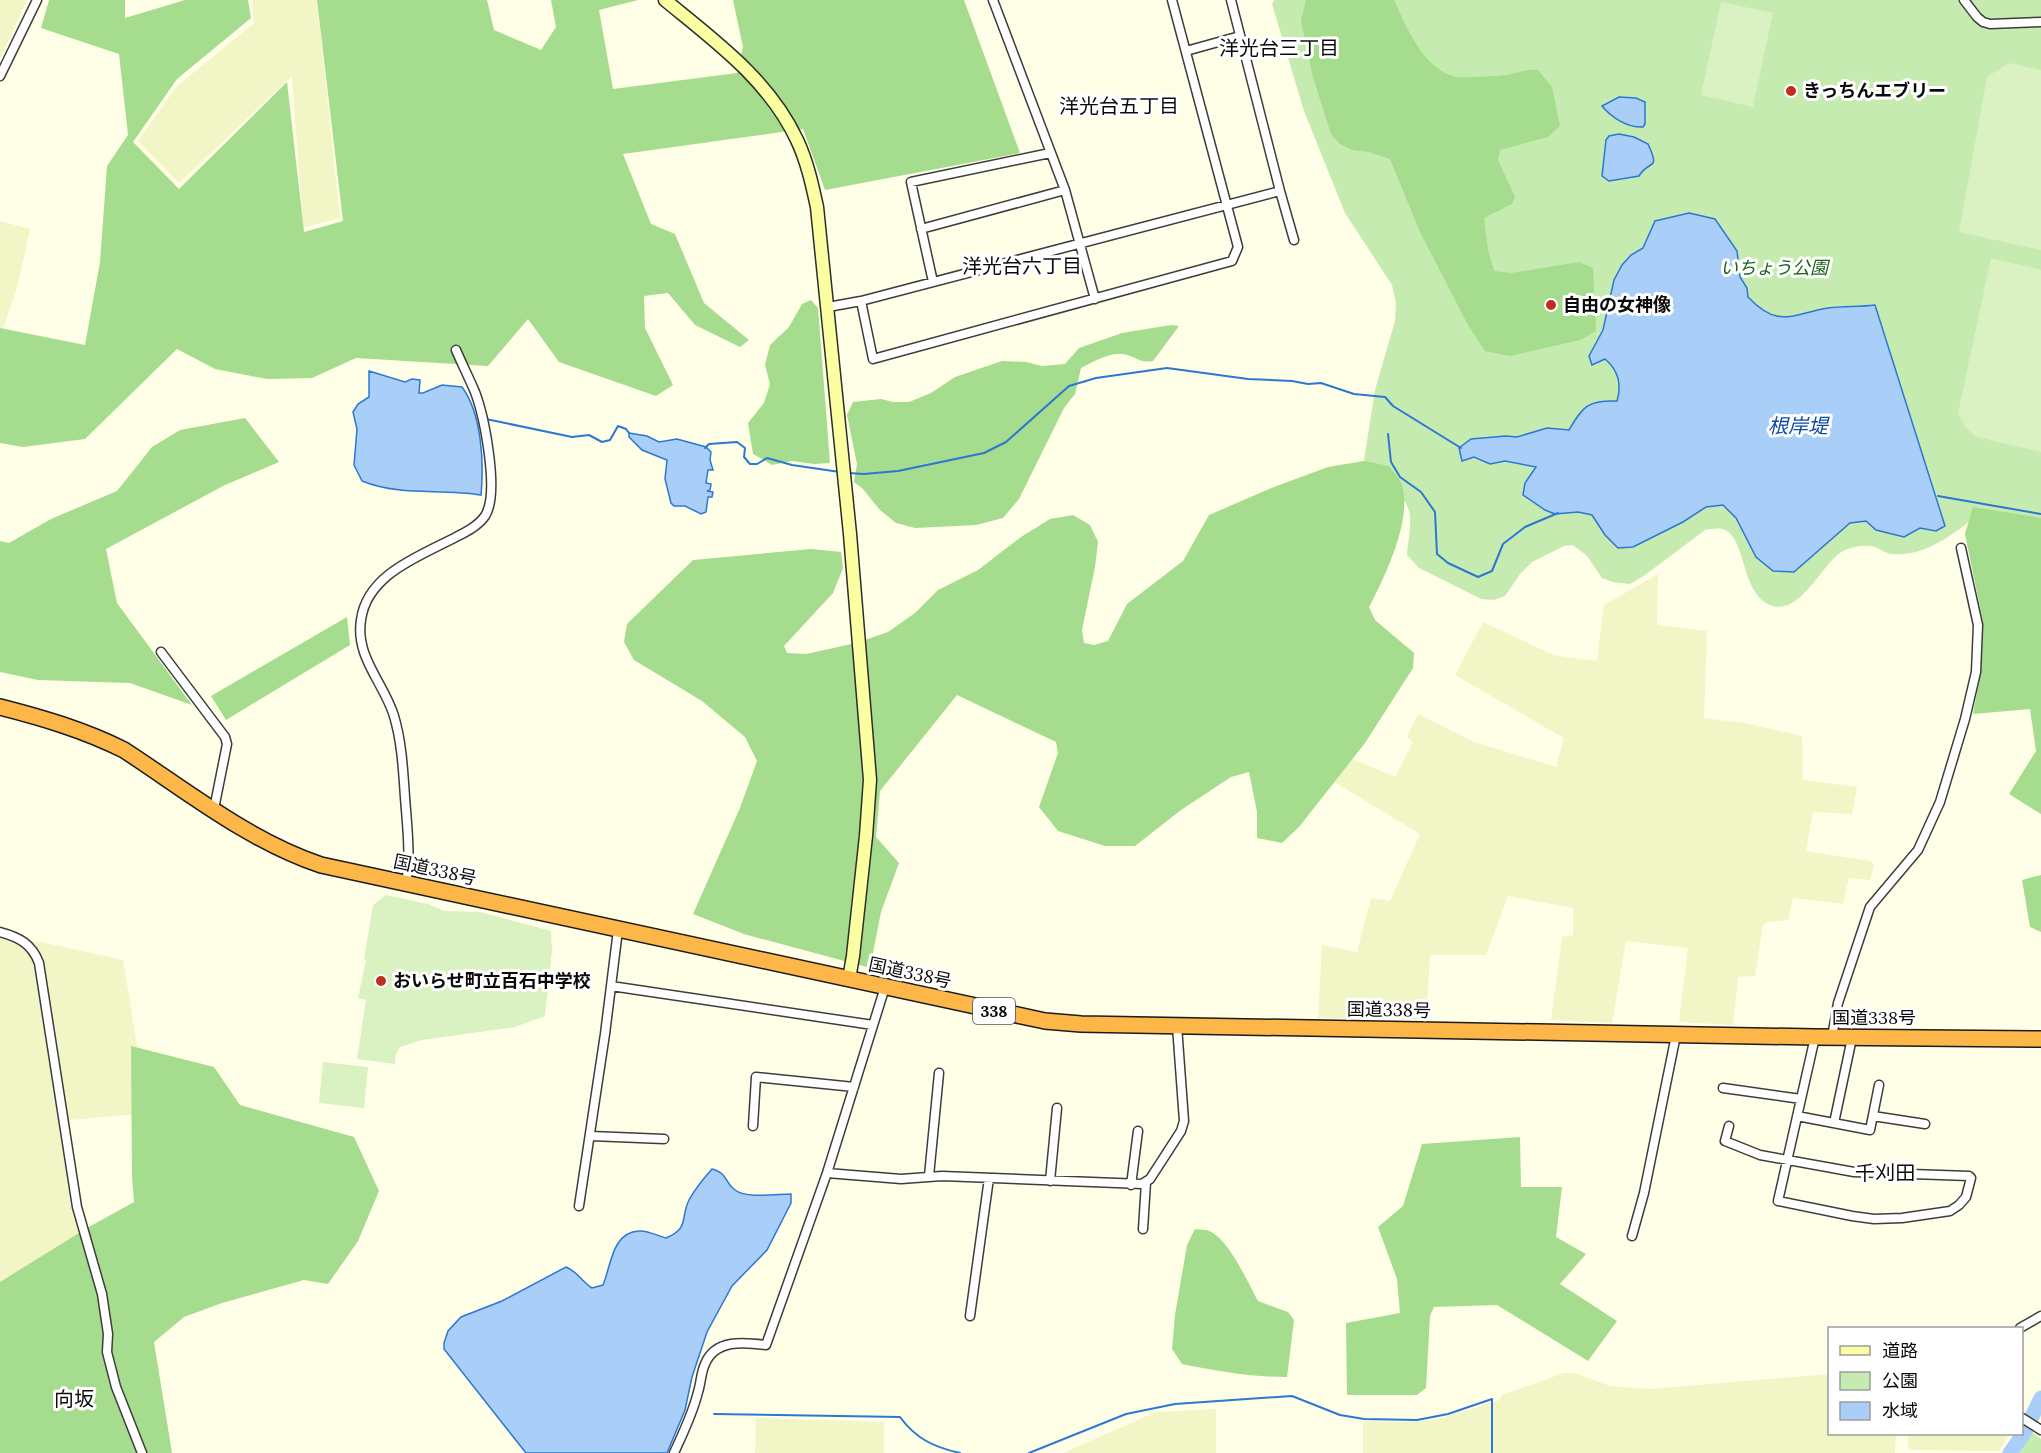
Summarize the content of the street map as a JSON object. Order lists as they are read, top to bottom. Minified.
{"streets":{"highway":["国道338号","338"]},"districts":["洋光台三丁目","洋光台五丁目","洋光台六丁目","千刈田","向坂"],"water":["根岸堤"],"parks":["いちょう公園"],"places":["きっちんエブリー","自由の女神像","おいらせ町立百石中学校"],"legend":["道路","公園","水域"]}
